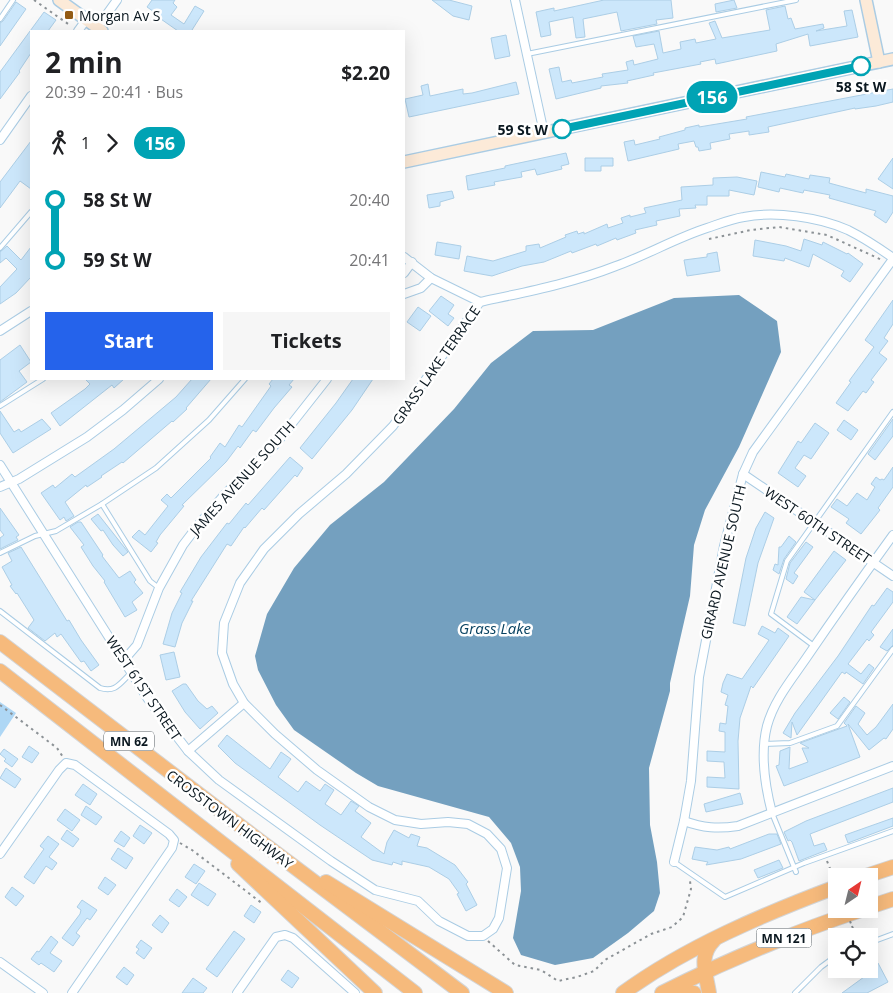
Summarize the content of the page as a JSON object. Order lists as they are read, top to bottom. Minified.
{"streets":{"highway":["MN 62","CROSSTOWN HIGHWAY","MN 121"],"street":["GRASS LAKE TERRACE","JAMES AVENUE SOUTH","WEST 60TH STREET","GIRARD AVENUE SOUTH","WEST 61ST STREET"]},"crossings":[["GRASS LAKE TERRACE","GIRARD AVENUE SOUTH"],["GRASS LAKE TERRACE","WEST 61ST STREET"],["JAMES AVENUE SOUTH","WEST 61ST STREET"],["WEST 60TH STREET","GIRARD AVENUE SOUTH"]],"water":["Grass Lake"],"places":{"transit":["Morgan Av S"],"other":["58 St W","59 St W"]},"lines":["bus line 156"],"north":"top right","page":{"on_map":"156","heading":["2 min","20:39 – 20:41 · Bus","$2.20"],"legs":["1","156"],"list":[{"name":"58 St W","value":"20:40"},{"name":"59 St W","value":"20:41"}],"buttons":["Start","Tickets"]}}
